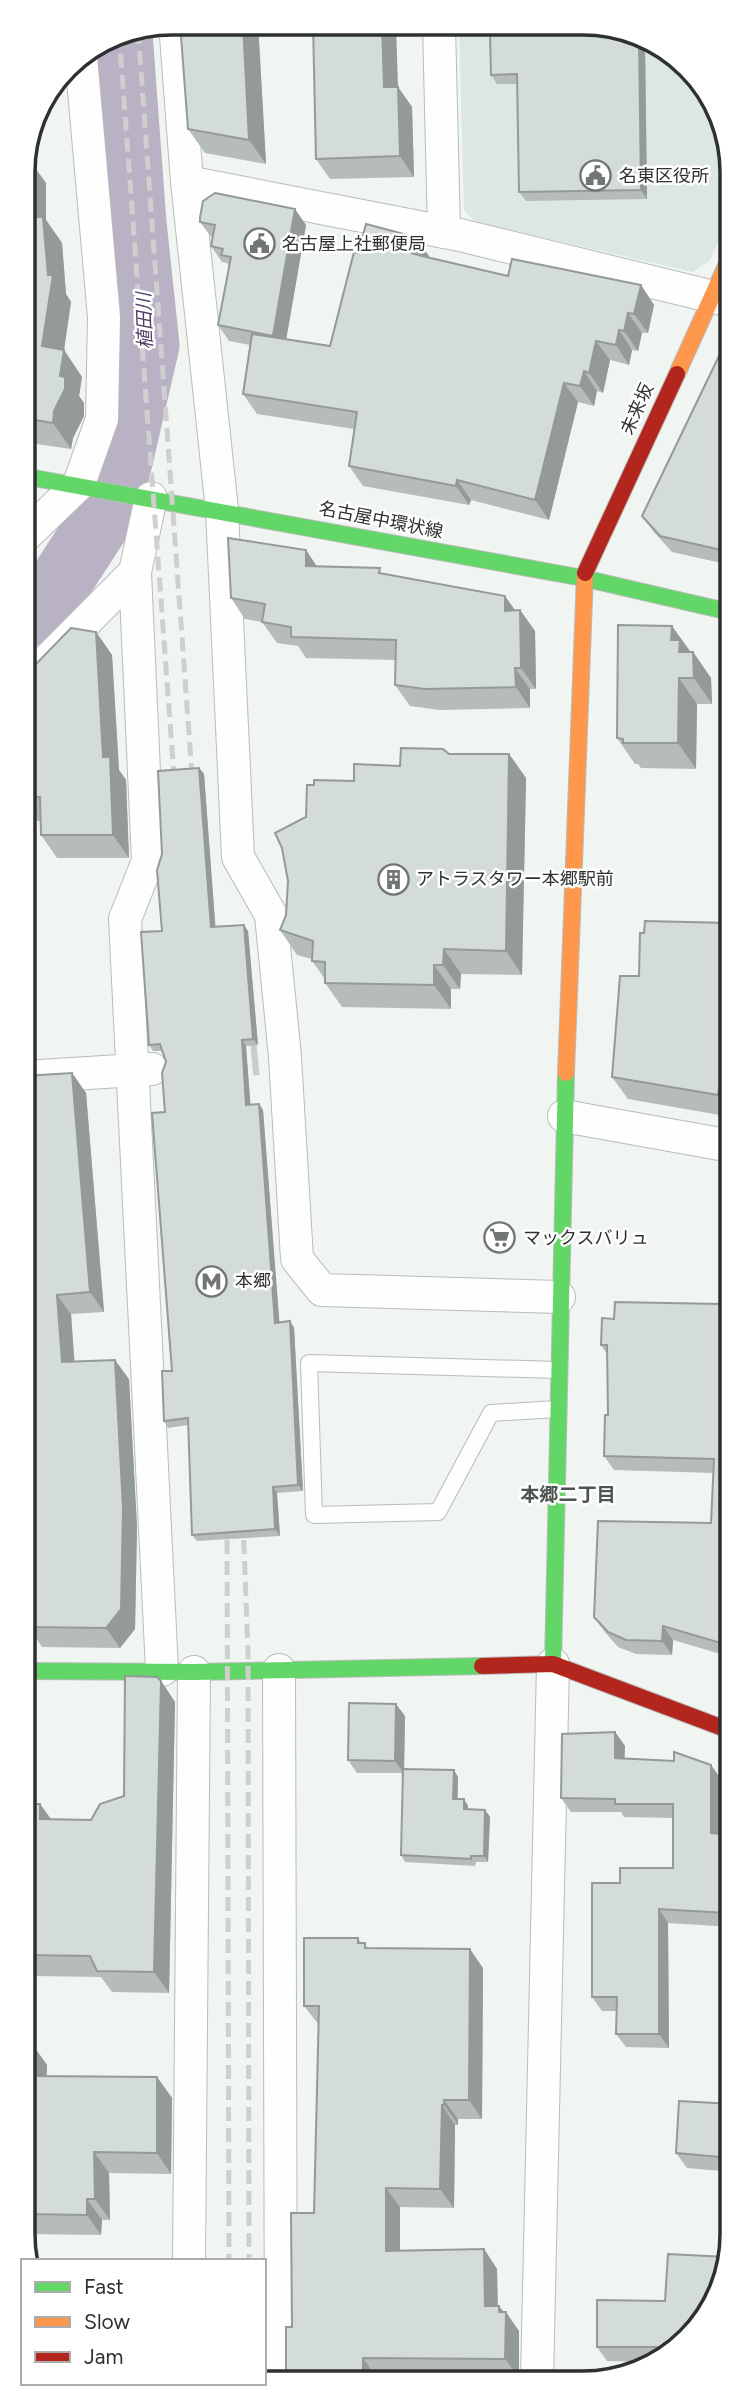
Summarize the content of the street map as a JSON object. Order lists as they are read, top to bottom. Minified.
{"streets":{"street":["未来坂","名古屋中環状線"]},"crossings":[["未来坂","名古屋中環状線"]],"districts":["本郷二丁目"],"water":["植田川"],"places":{"public building":["名東区役所","名古屋上社郵便局"],"building":["アトラスタワー本郷駅前"],"supermarket":["マックスバリュ"],"metro station":["本郷"]},"legend":["Fast","Slow","Jam"]}
